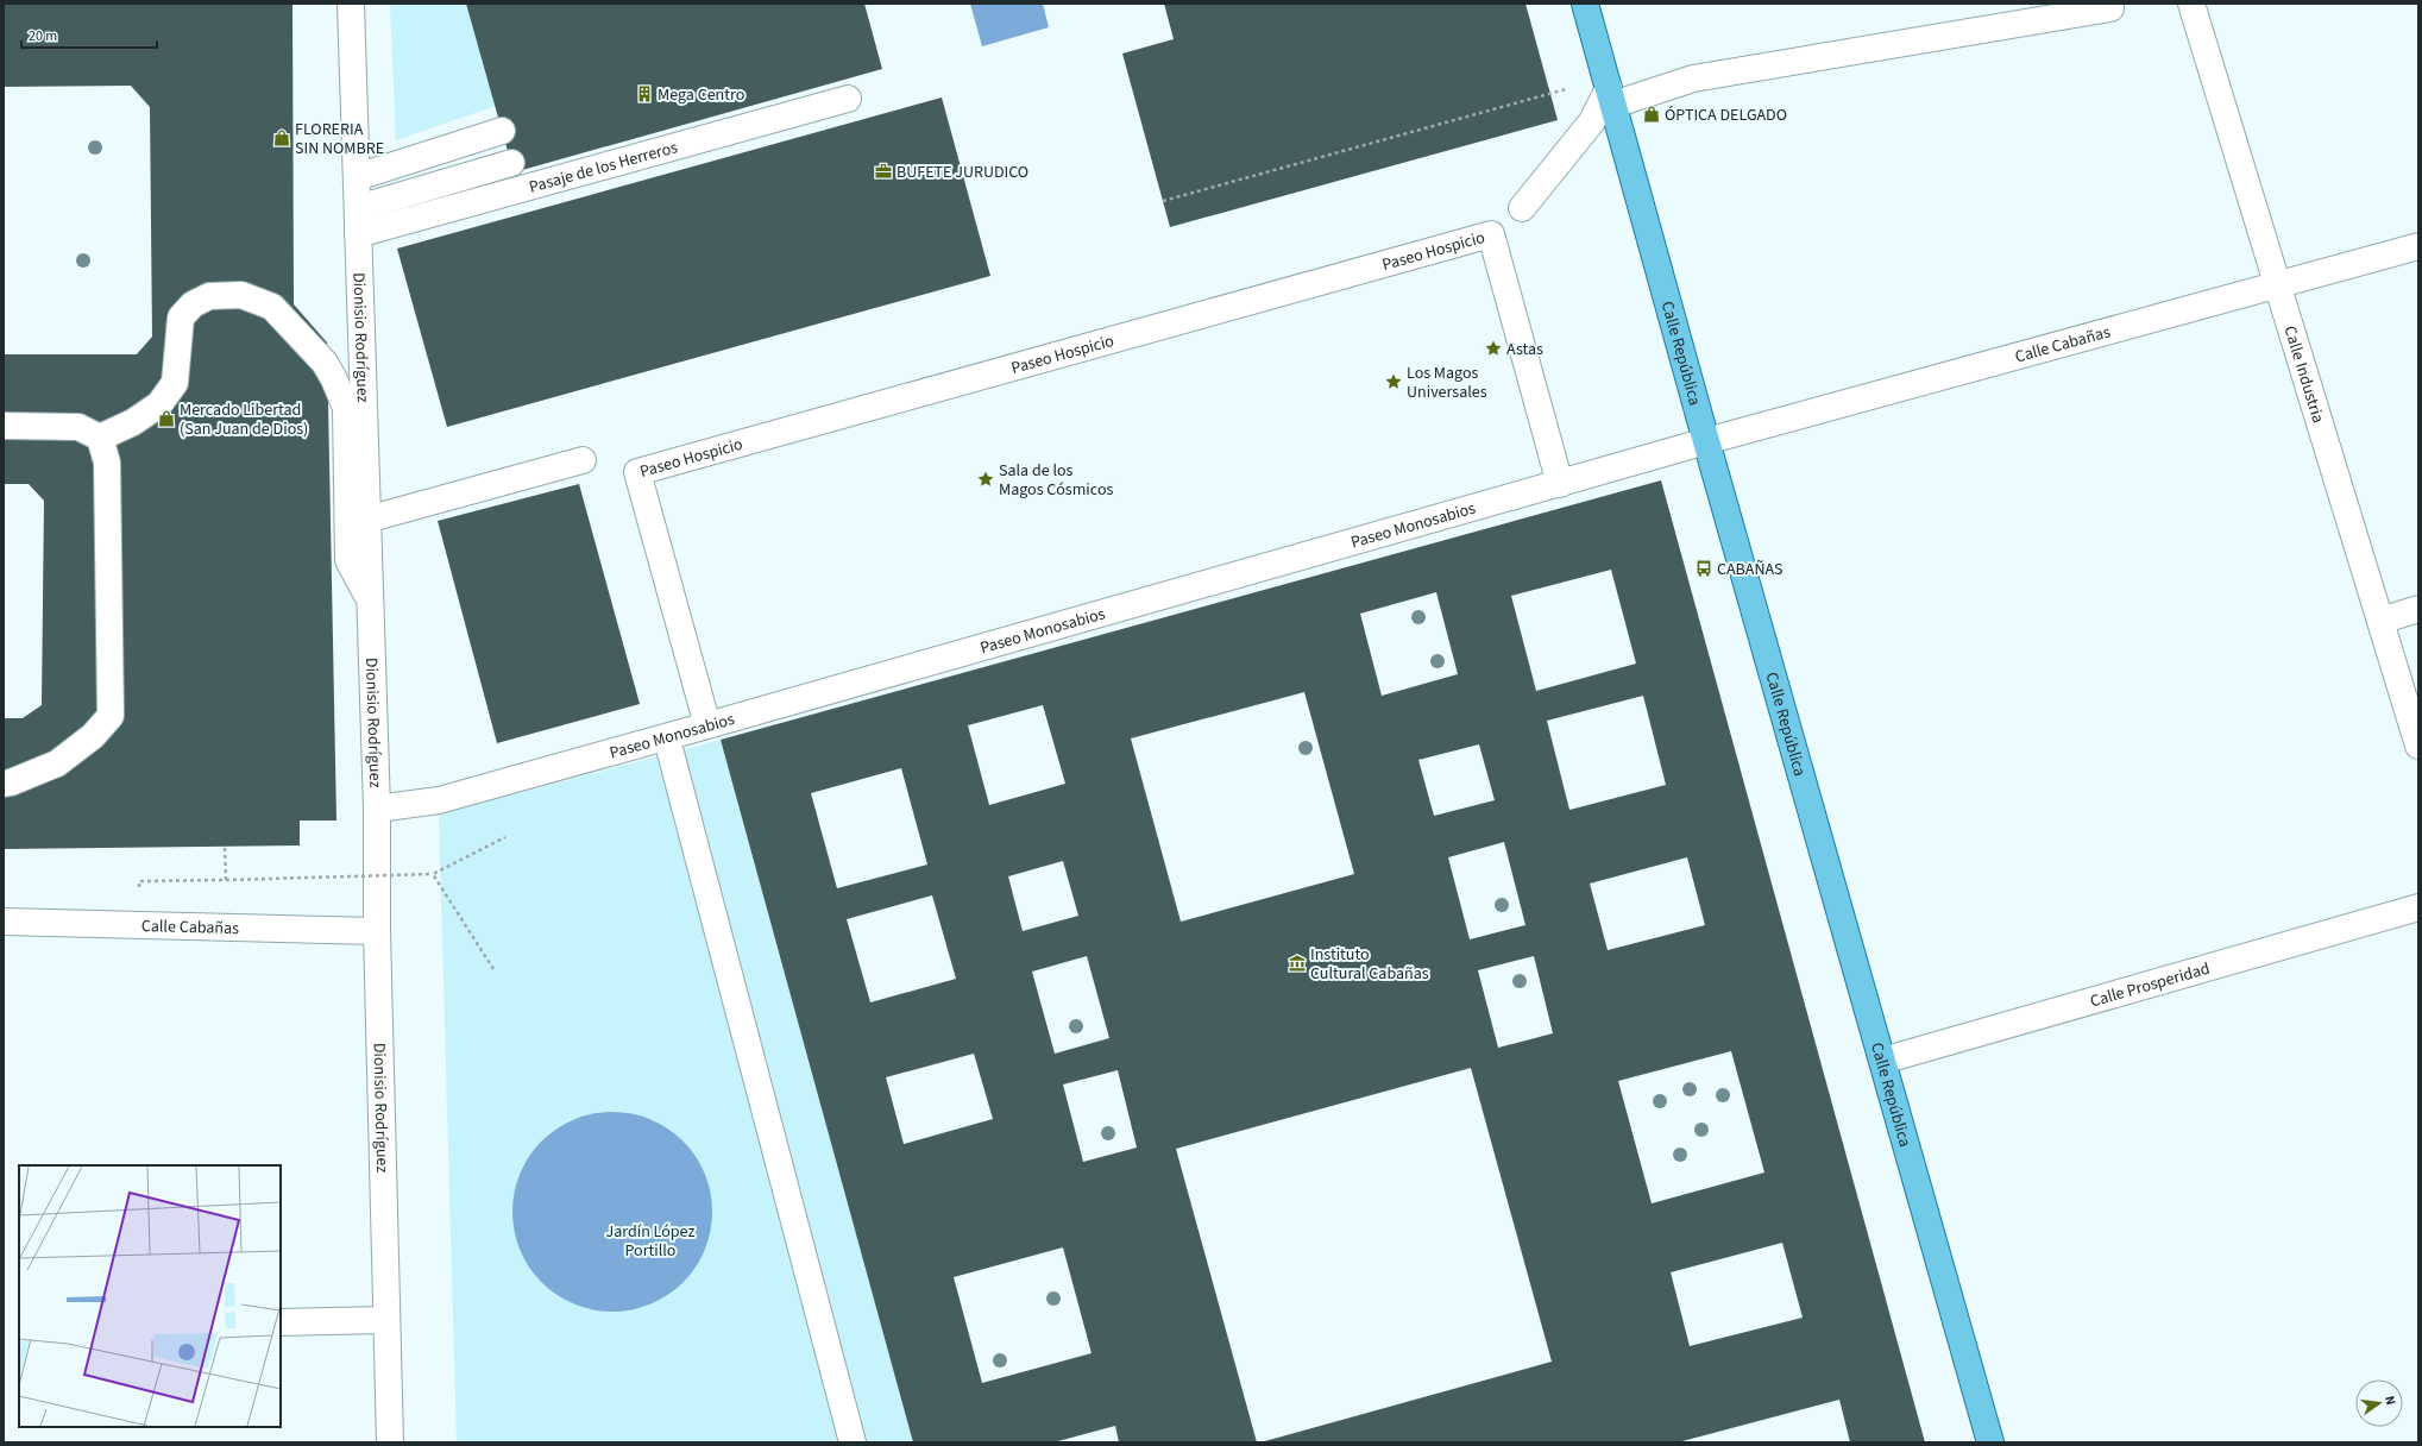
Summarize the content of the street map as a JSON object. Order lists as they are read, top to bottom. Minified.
{"streets":{"main road":["Calle República"],"street":["Pasaje de los Herreros","Paseo Hospicio","Dionisio Rodríguez","Calle Cabañas","Calle Industria","Paseo Monosabios","Calle Prosperidad"]},"crossings":[["Pasaje de los Herreros","Dionisio Rodríguez"],["Paseo Hospicio","Paseo Monosabios"],["Dionisio Rodríguez","Calle Cabañas"],["Dionisio Rodríguez","Paseo Monosabios"],["Calle Cabañas","Calle República"],["Calle Cabañas","Calle Industria"],["Calle Cabañas","Paseo Monosabios"],["Calle República","Paseo Monosabios"],["Calle República","Calle Prosperidad"]],"parks":["Jardín López Portillo"],"places":{"building":["Mega Centro"],"shop":["ÓPTICA DELGADO","FLORERIA SIN NOMBRE","Mercado Libertad (San Juan de Dios)"],"office":["BUFETE JURUDICO"],"place":["Astas","Los Magos Universales","Sala de los Magos Cósmicos"],"bus stop":["CABAÑAS"],"museum":["Instituto Cultural Cabañas"]},"scale_bar":"20 m","north":"right"}
